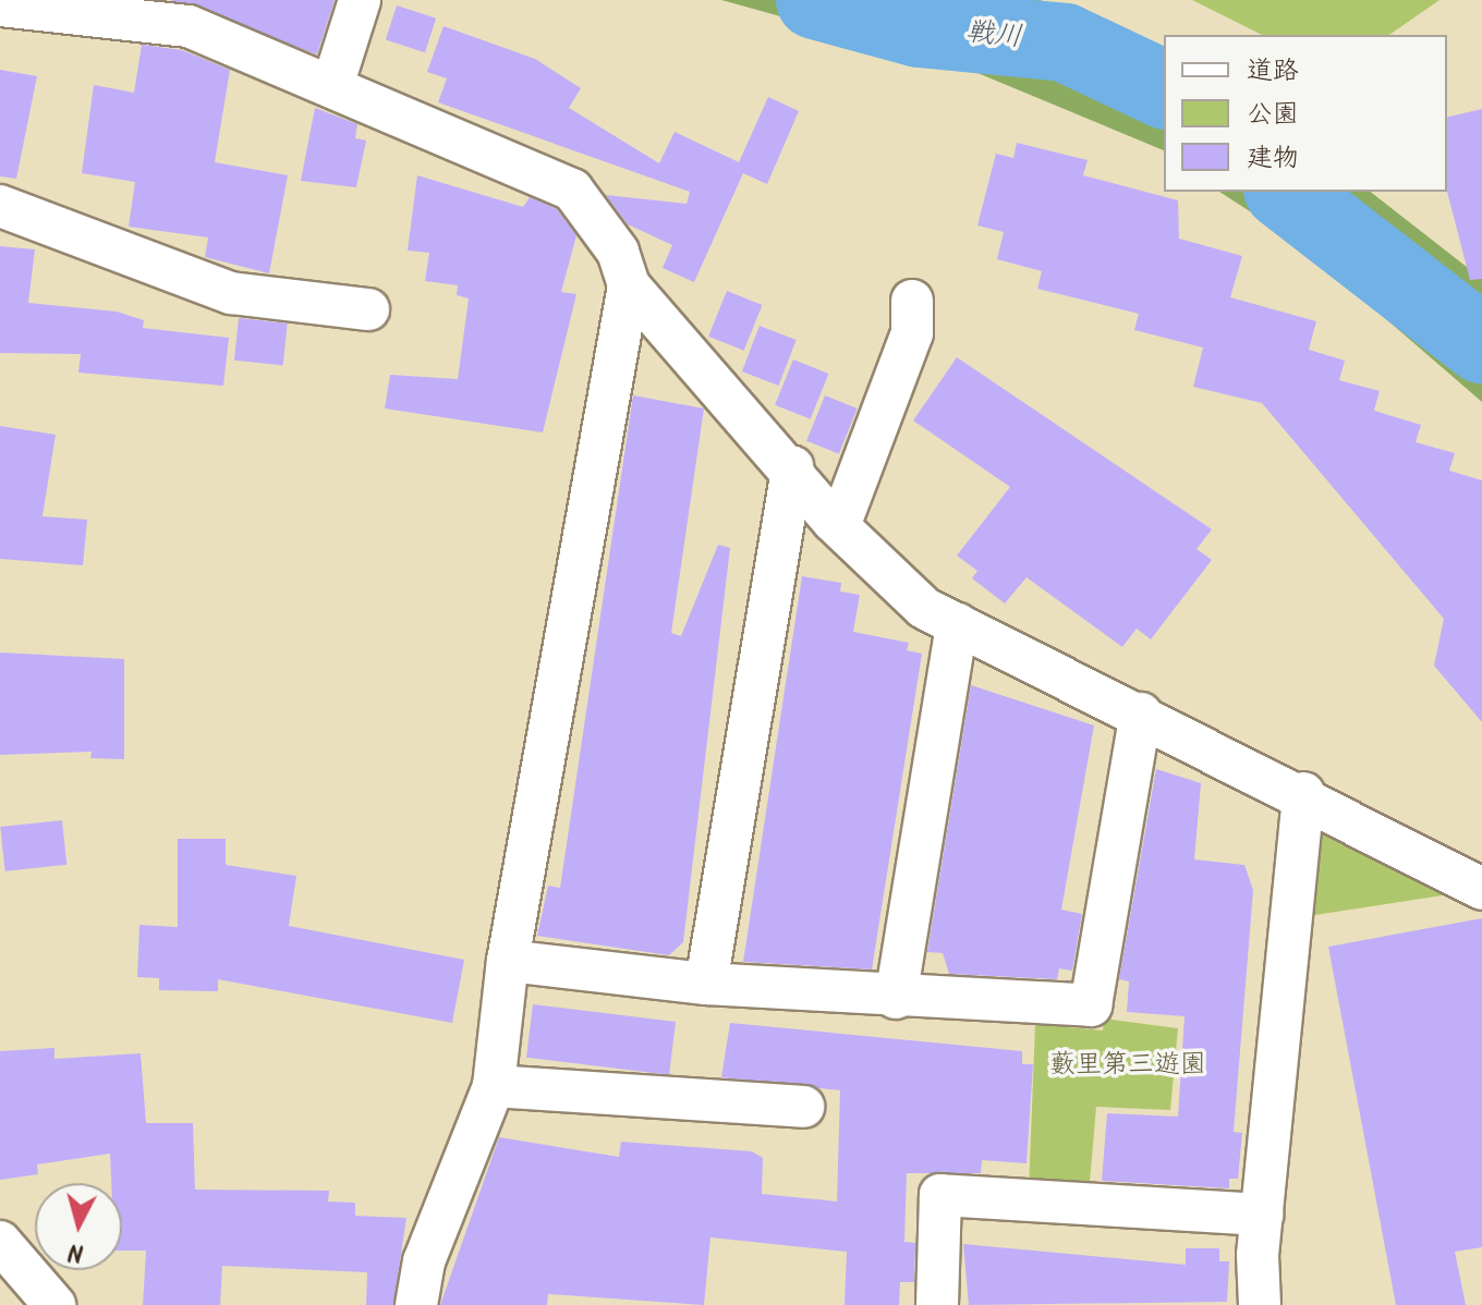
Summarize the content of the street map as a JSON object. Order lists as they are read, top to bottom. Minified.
{"water":["戦川"],"parks":["藪里第三遊園"],"legend":["道路","公園","建物"],"north":"bottom"}
